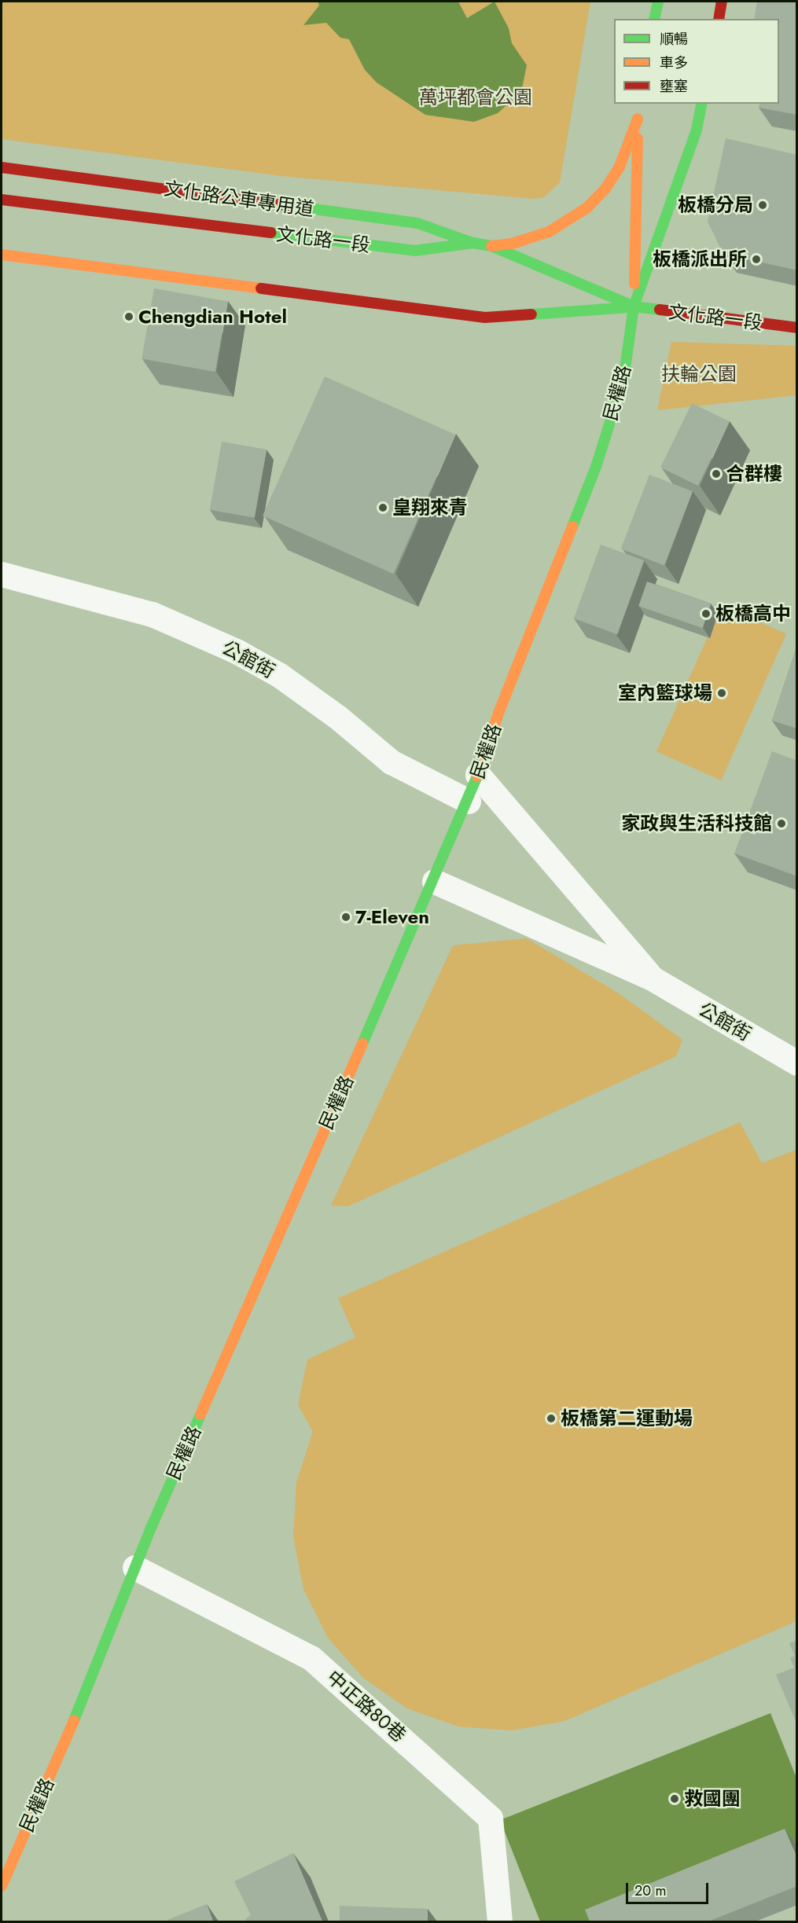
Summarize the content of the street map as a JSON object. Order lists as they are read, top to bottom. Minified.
{"streets":{"main road":["文化路公車專用道","文化路一段","民權路"],"street":["公館街","中正路80巷"]},"crossings":[["文化路公車專用道","文化路一段"],["文化路一段","民權路"],["民權路","公館街"],["民權路","中正路80巷"]],"parks":["萬坪都會公園","扶輪公園"],"places":["板橋分局","板橋派出所","Chengdian Hotel","合群樓","皇翔來青","板橋高中","室內籃球場","家政與生活科技館","7-Eleven","板橋第二運動場","救國團"],"legend":["順暢","車多","壅塞"],"scale_bar":"20 m"}
